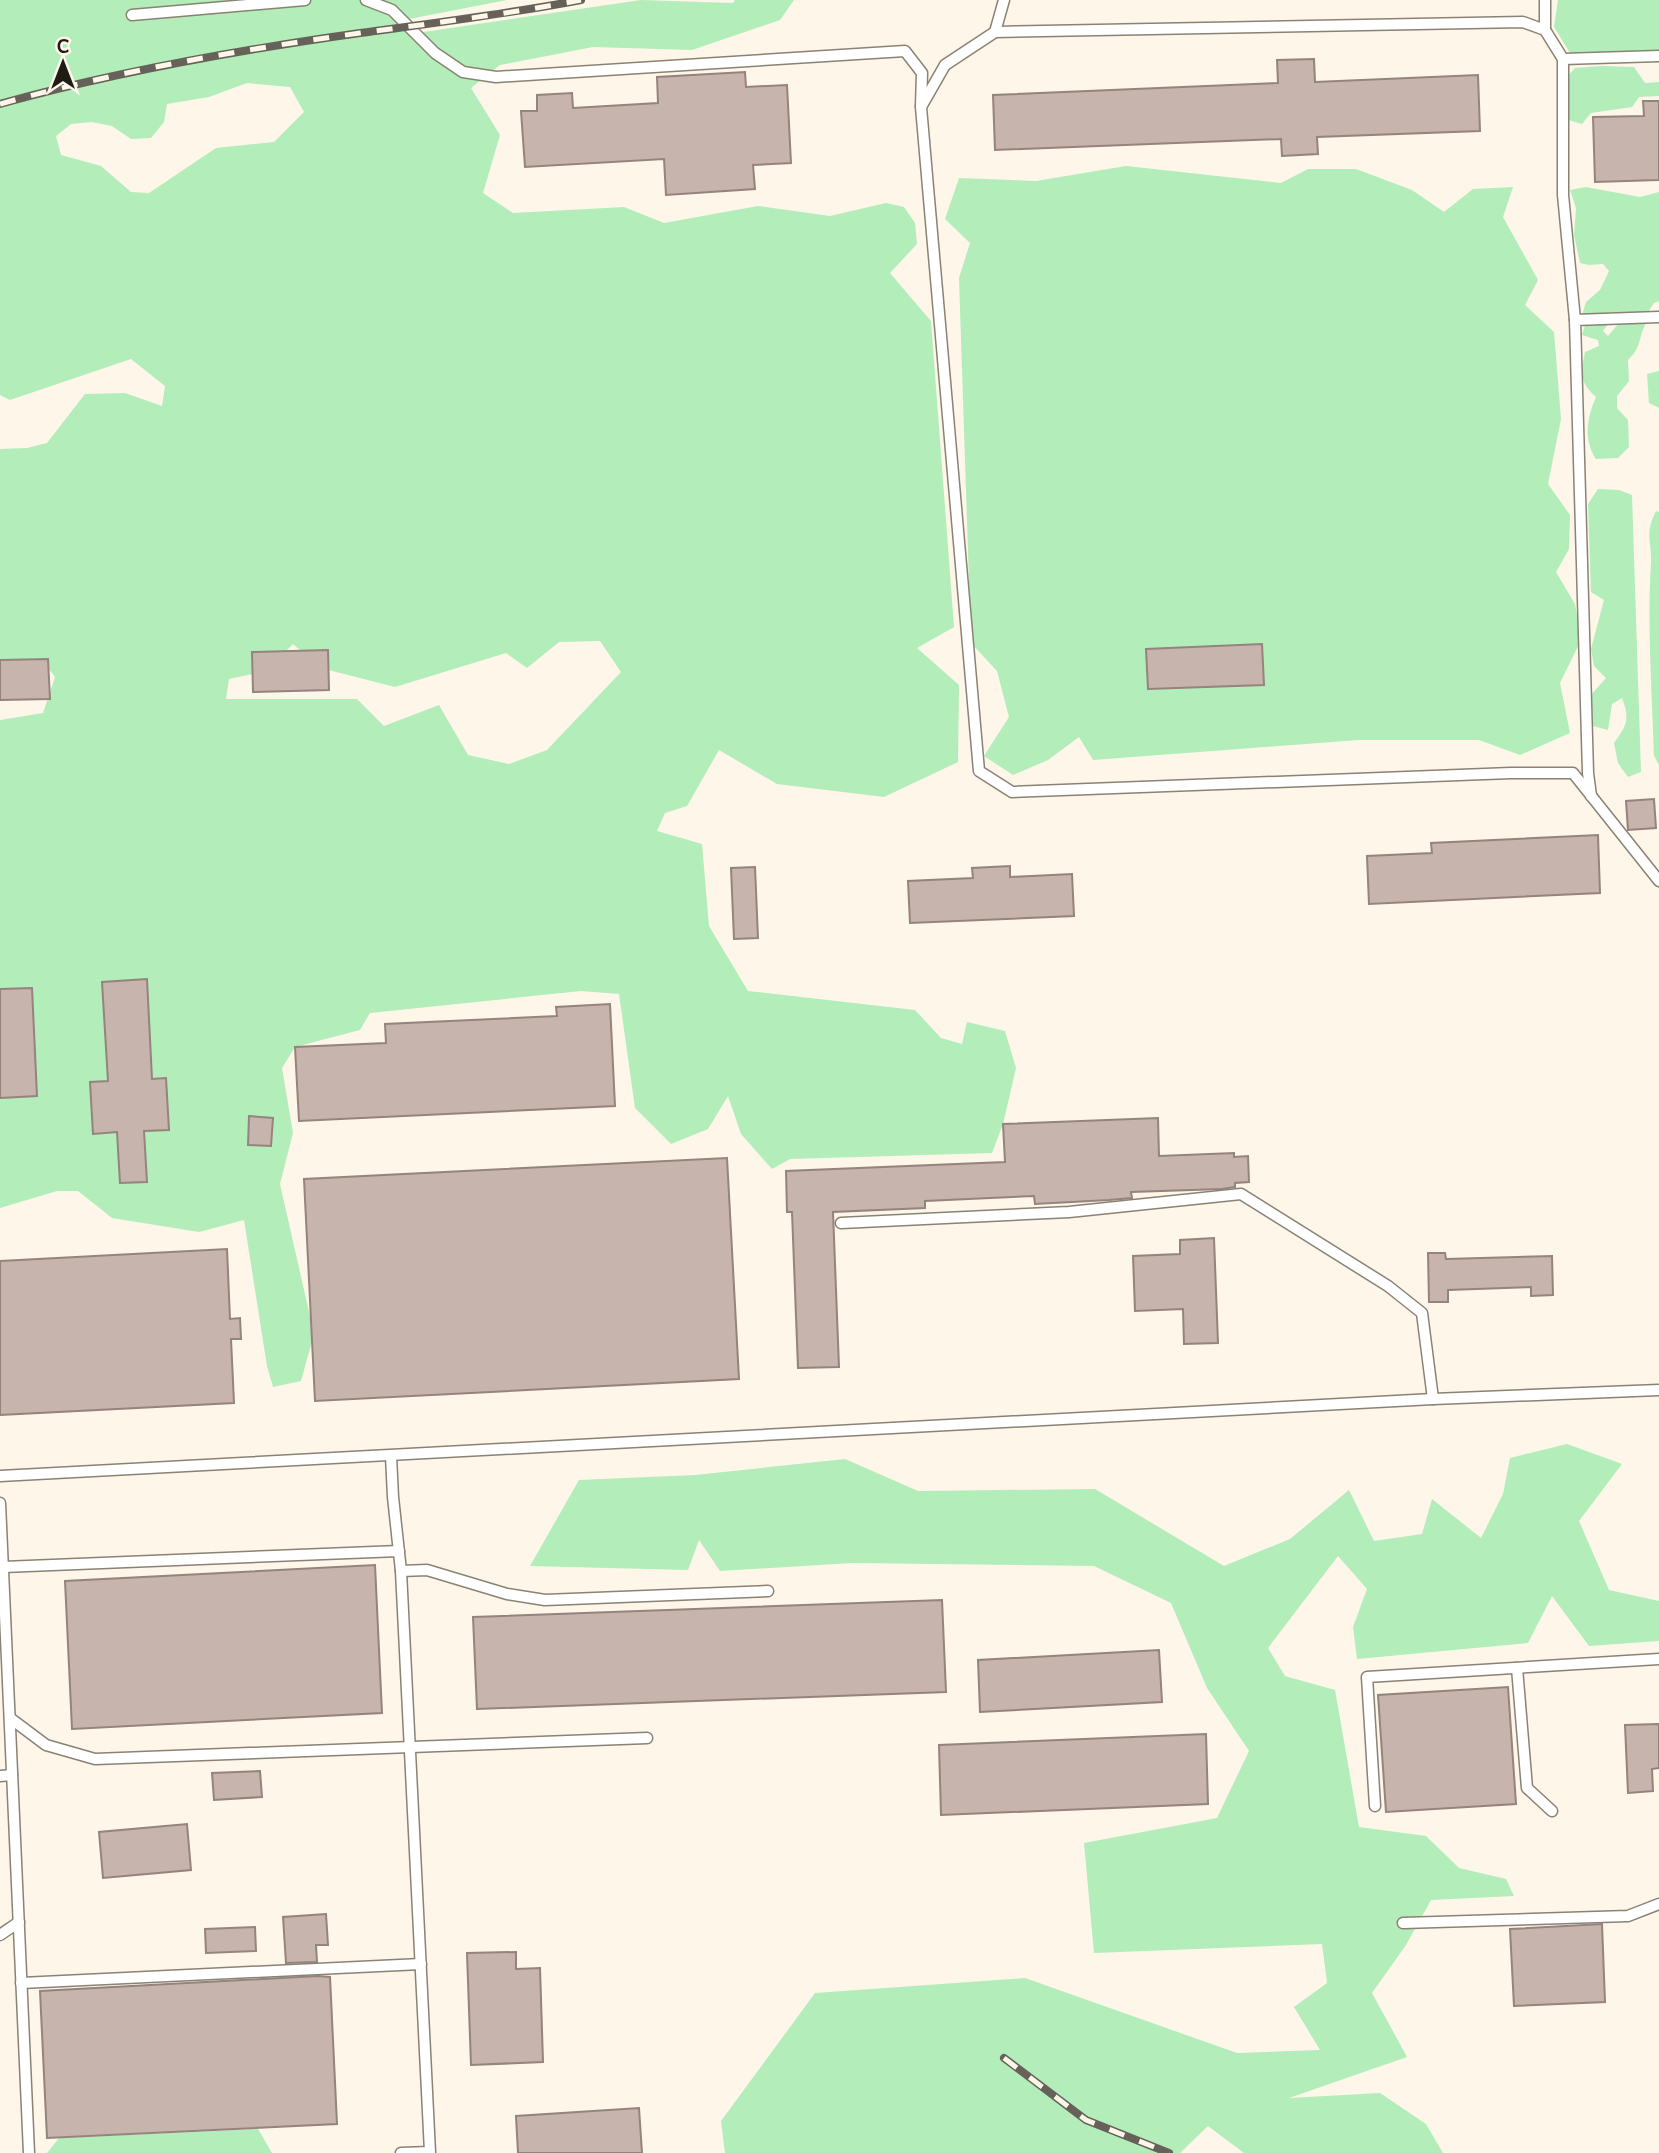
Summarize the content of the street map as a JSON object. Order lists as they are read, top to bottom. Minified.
{"north":"top"}
